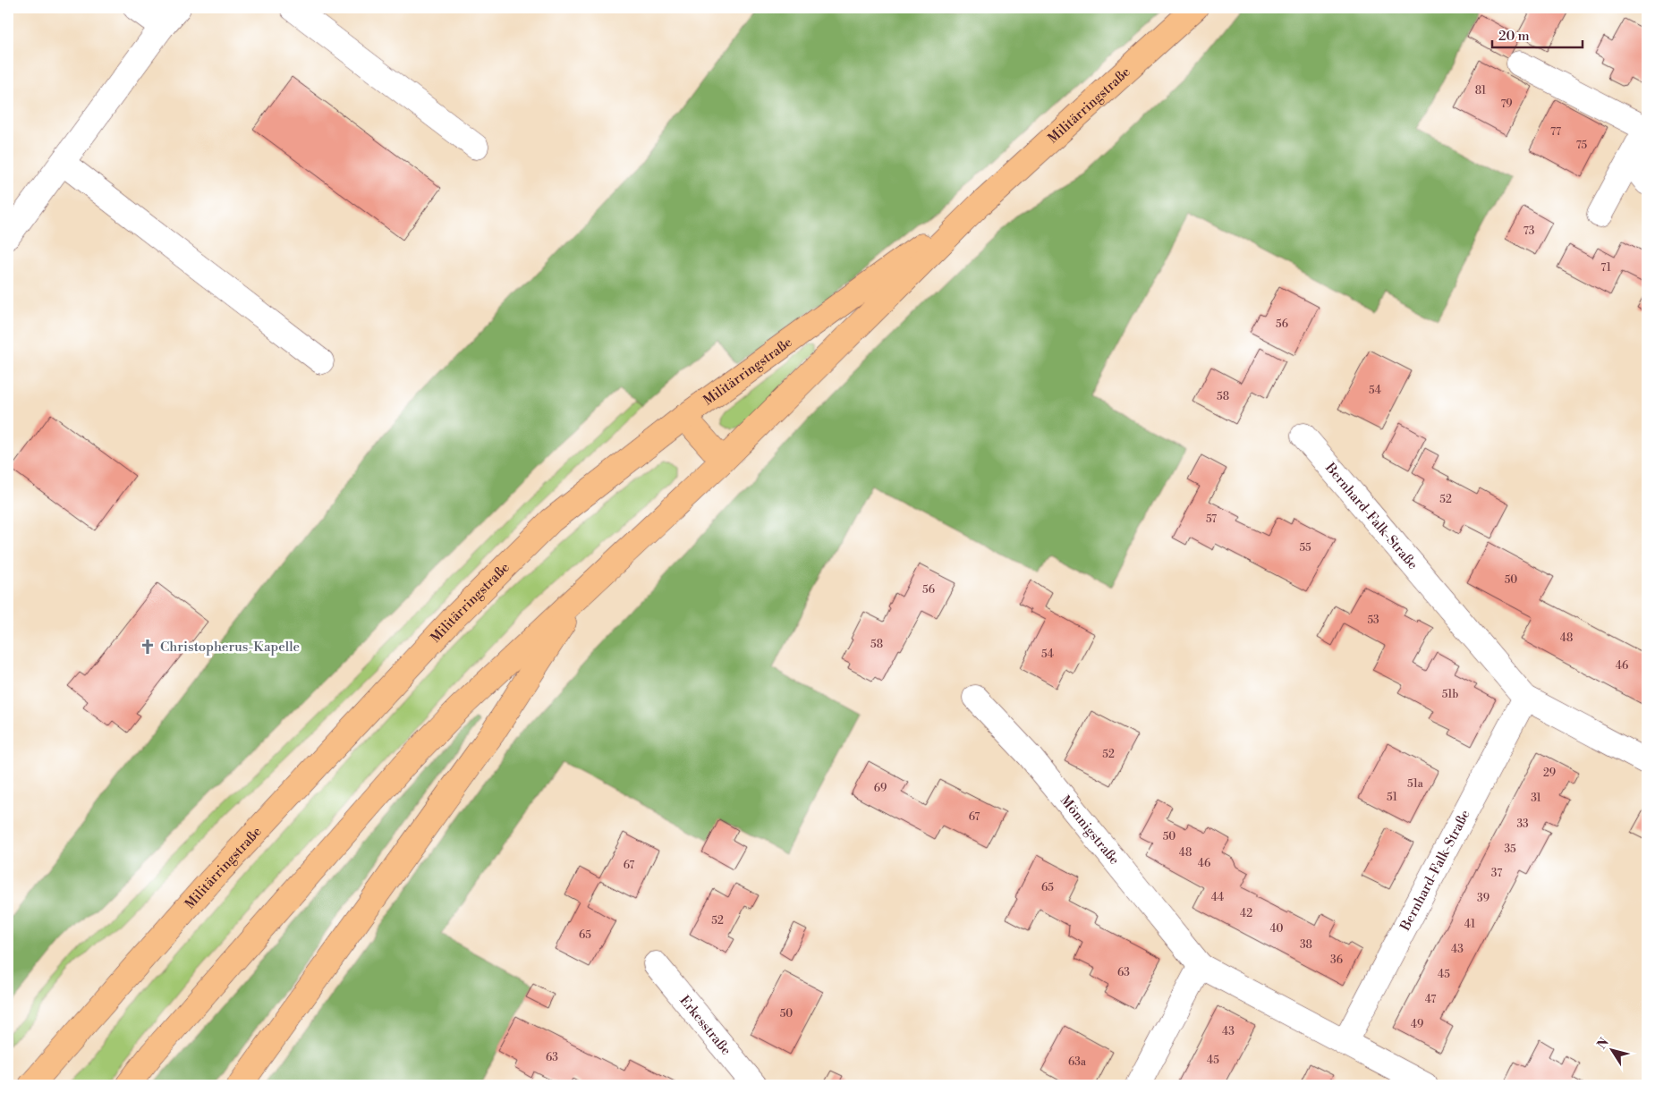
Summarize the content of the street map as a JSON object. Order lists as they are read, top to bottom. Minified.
{"streets":{"main road":["Militärringstraße"],"street":["Bernhard-Falk-Straße","Mönnigstraße","Erkesstraße"]},"crossings":[["Bernhard-Falk-Straße","Mönnigstraße"]],"places":{"church":["Christopherus-Kapelle"]},"house_numbers":["81","79","77","75","73","71","56","54","58","52","57","55","50","56","53","48","58","54","46","51b","52","29","51a","69","51","31","67","33","50","35","48","46","67","37","65","44","39","42","52","41","40","65","38","43","36","63","45","47","50","49","43","63","45","63a"],"scale_bar":"20 m","north":"top left"}
